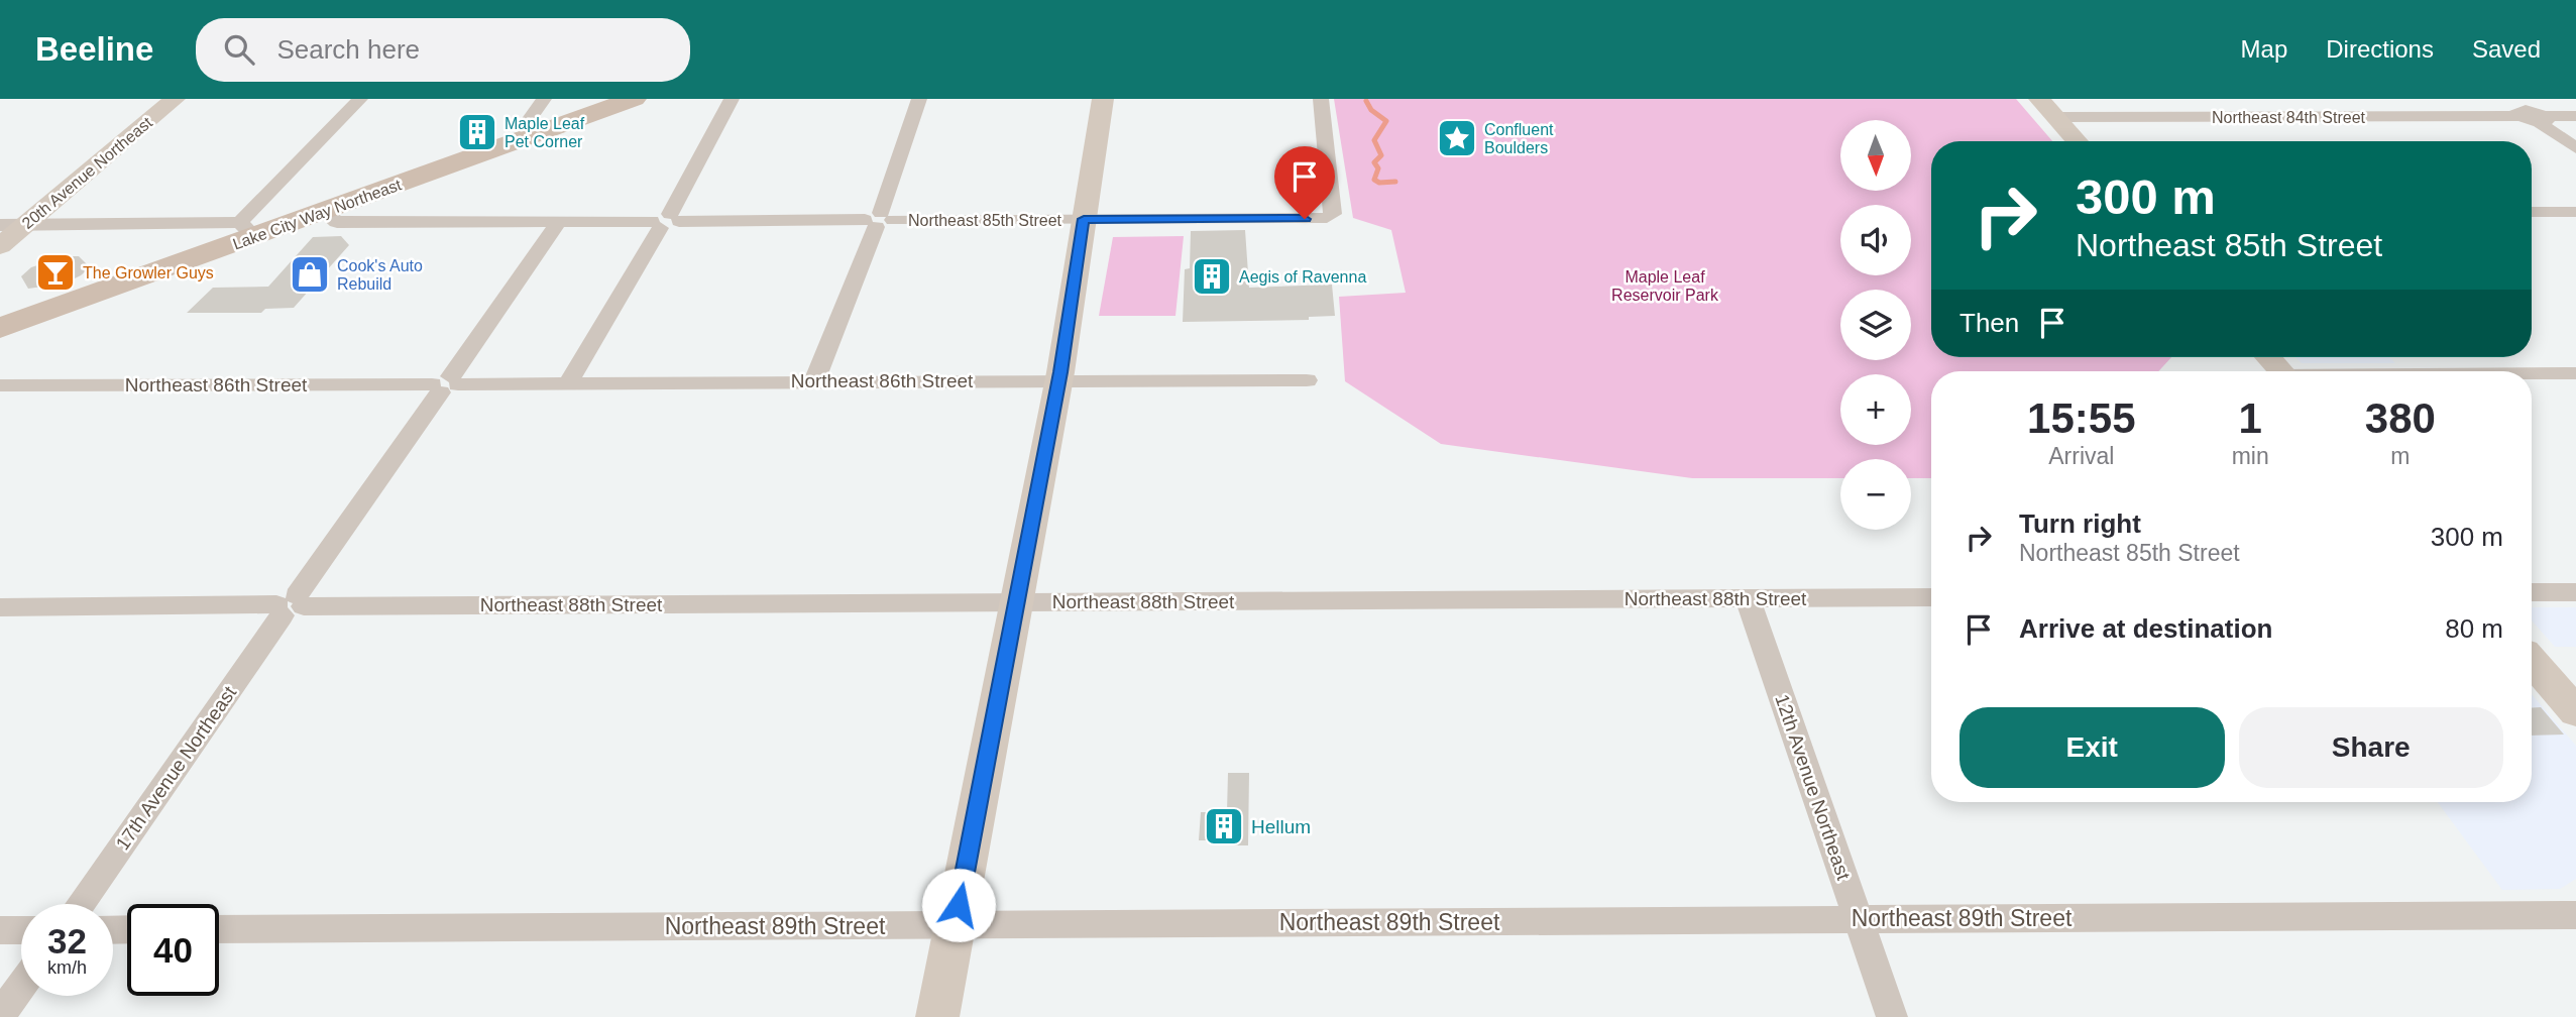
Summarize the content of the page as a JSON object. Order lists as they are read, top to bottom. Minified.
{"streets":{"main road":["Lake City Way Northeast"],"street":["Northeast 84th Street","20th Avenue Northeast","Northeast 85th Street","Northeast 86th Street","Northeast 88th Street","17th Avenue Northeast","12th Avenue Northeast","Northeast 89th Street"]},"crossings":[["Lake City Way Northeast","Northeast 85th Street"],["Northeast 85th Street","17th Avenue Northeast"],["Northeast 86th Street","17th Avenue Northeast"],["Northeast 88th Street","17th Avenue Northeast"],["Northeast 88th Street","12th Avenue Northeast"],["12th Avenue Northeast","Northeast 89th Street"]],"parks":["Maple Leaf Reservoir Park"],"places":{"building":["Maple Leaf Pet Corner","Aegis of Ravenna","Hellum"],"place":["Confluent Boulders"],"bar":["The Growler Guys"],"shop":["Cook's Auto Rebuild"]},"north":"bottom","page":{"header":"Beeline","search":"Search here","nav":["Map","Directions","Saved"],"map_buttons":["+","−"],"turn":["300 m","Northeast 85th Street"],"then":"Then","eta":["15:55","Arrival","1","min","380","m"],"list":[{"name":"Turn right","note":"Northeast 85th Street","value":"300 m"},{"name":"Arrive at destination","value":"80 m"}],"buttons":["Exit","Share"],"speed":"32 km/h","limit":"40"}}
